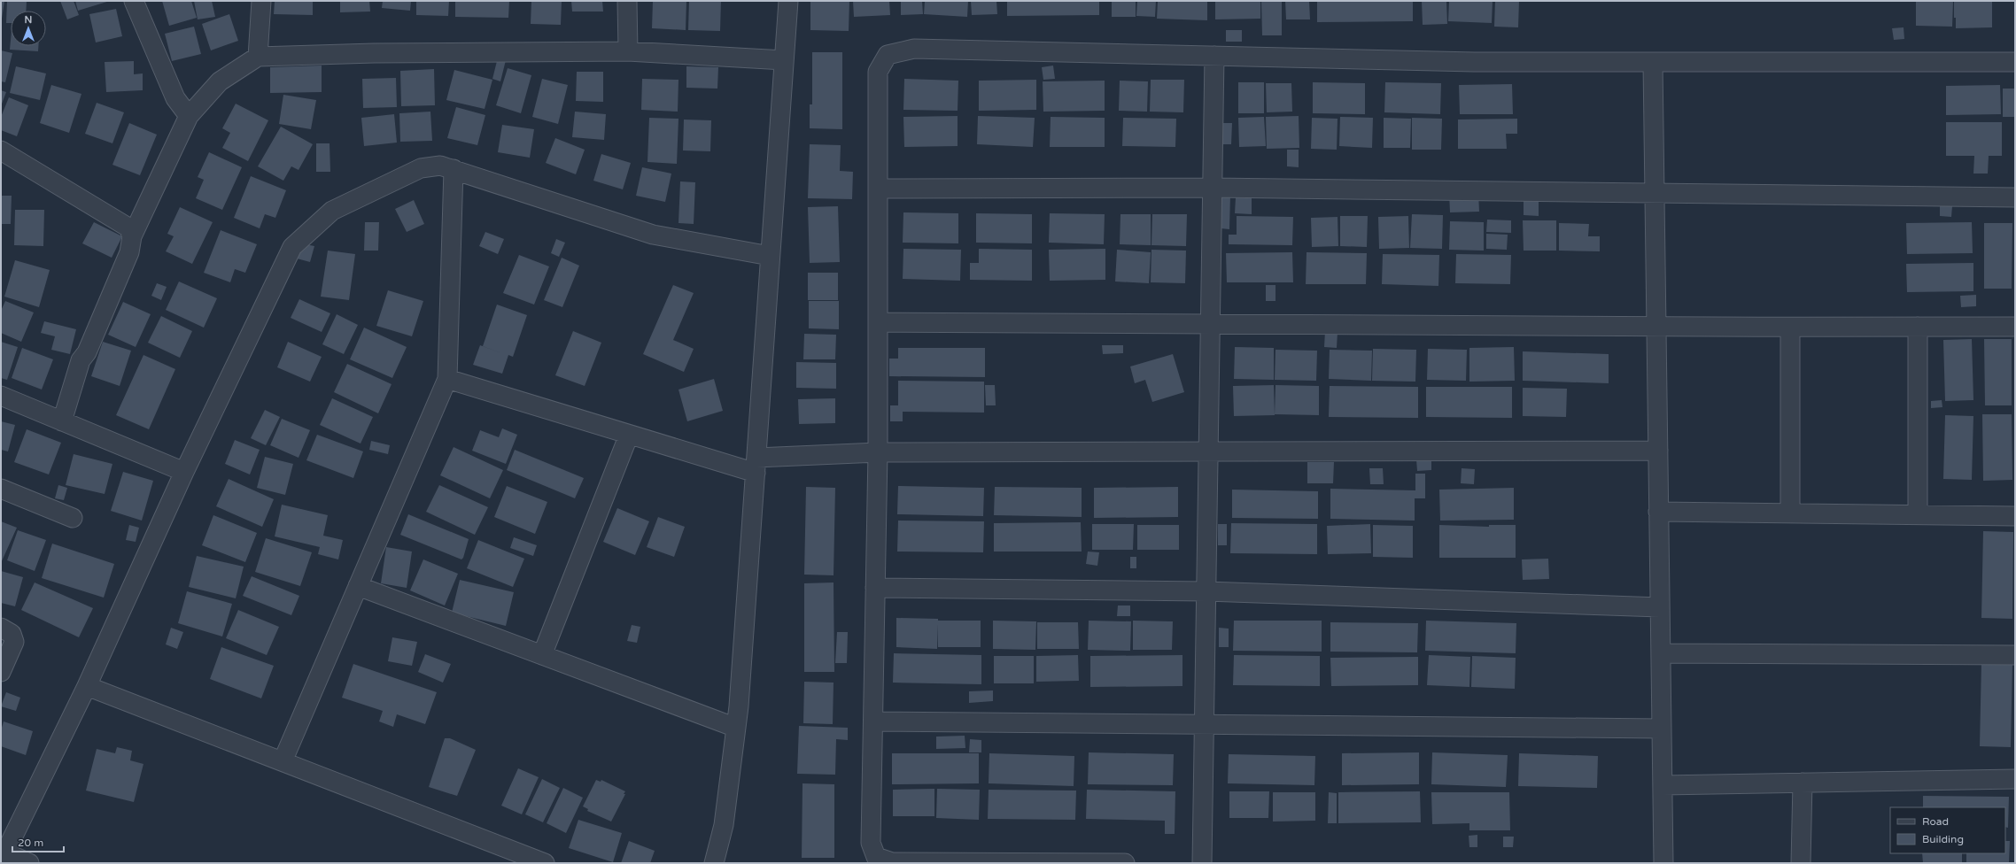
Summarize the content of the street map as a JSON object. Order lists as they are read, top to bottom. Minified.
{"legend":["Road","Building"],"scale_bar":"20 m","north":"top"}
